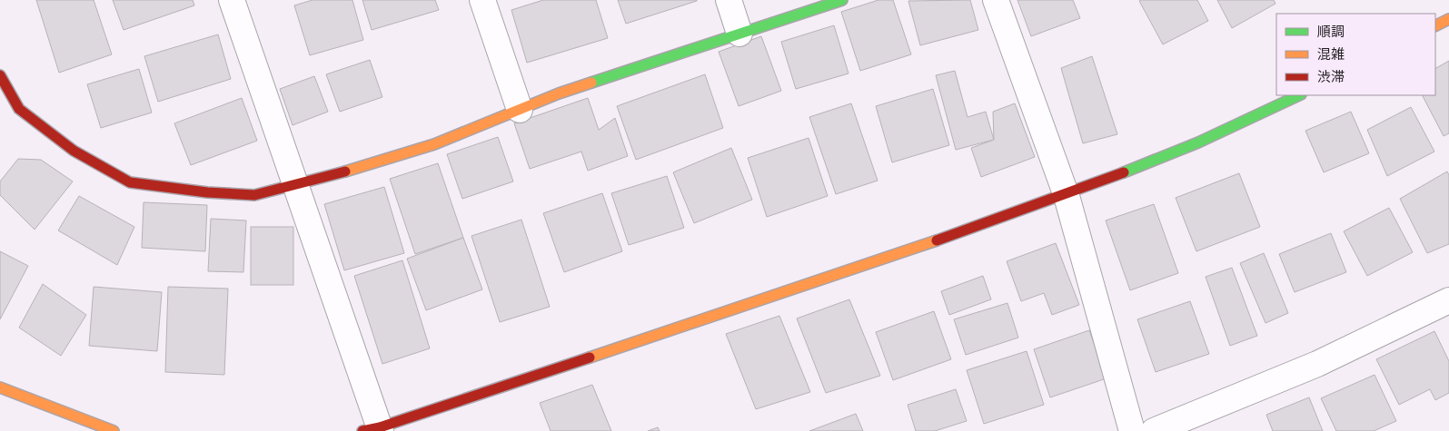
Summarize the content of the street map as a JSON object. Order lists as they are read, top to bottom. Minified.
{"legend":["順調","混雑","渋滞"]}
